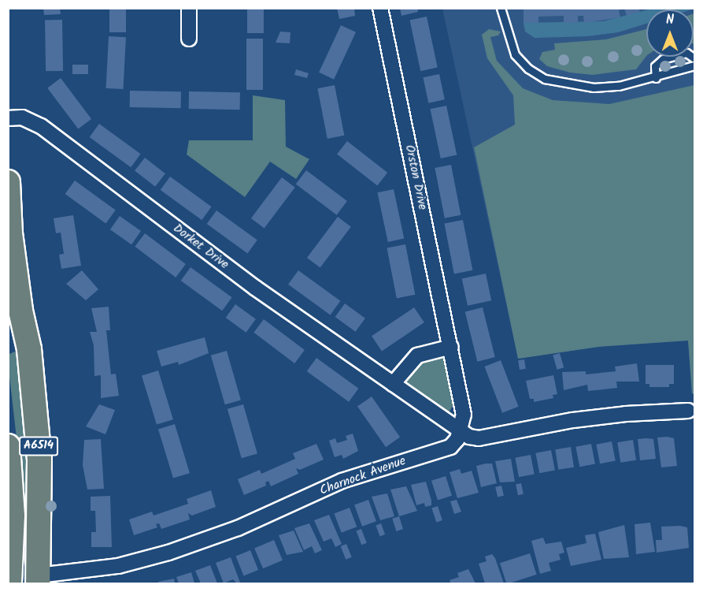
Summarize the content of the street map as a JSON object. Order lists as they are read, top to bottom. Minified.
{"streets":{"highway":["A6514"],"street":["Orston Drive","Dorket Drive","Charnock Avenue"]},"crossings":[["Orston Drive","Dorket Drive"],["Orston Drive","Charnock Avenue"],["Dorket Drive","Charnock Avenue"],["A6514","Charnock Avenue"]],"north":"top"}
